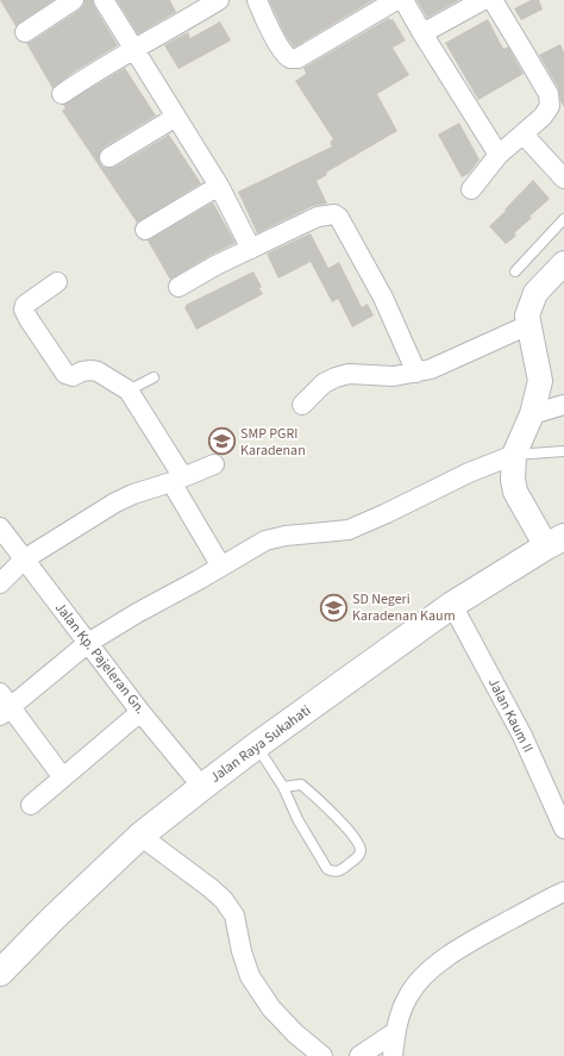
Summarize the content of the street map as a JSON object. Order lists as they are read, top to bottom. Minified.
{"streets":{"main road":["Jalan Raya Sukahati"],"street":["Jalan Kp. Pajeleran Gn.","Jalan Kaum II"]},"crossings":[["Jalan Kp. Pajeleran Gn.","Jalan Raya Sukahati"],["Jalan Kaum II","Jalan Raya Sukahati"]],"places":{"school or university":["SMP PGRI Karadenan","SD Negeri Karadenan Kaum"]}}
